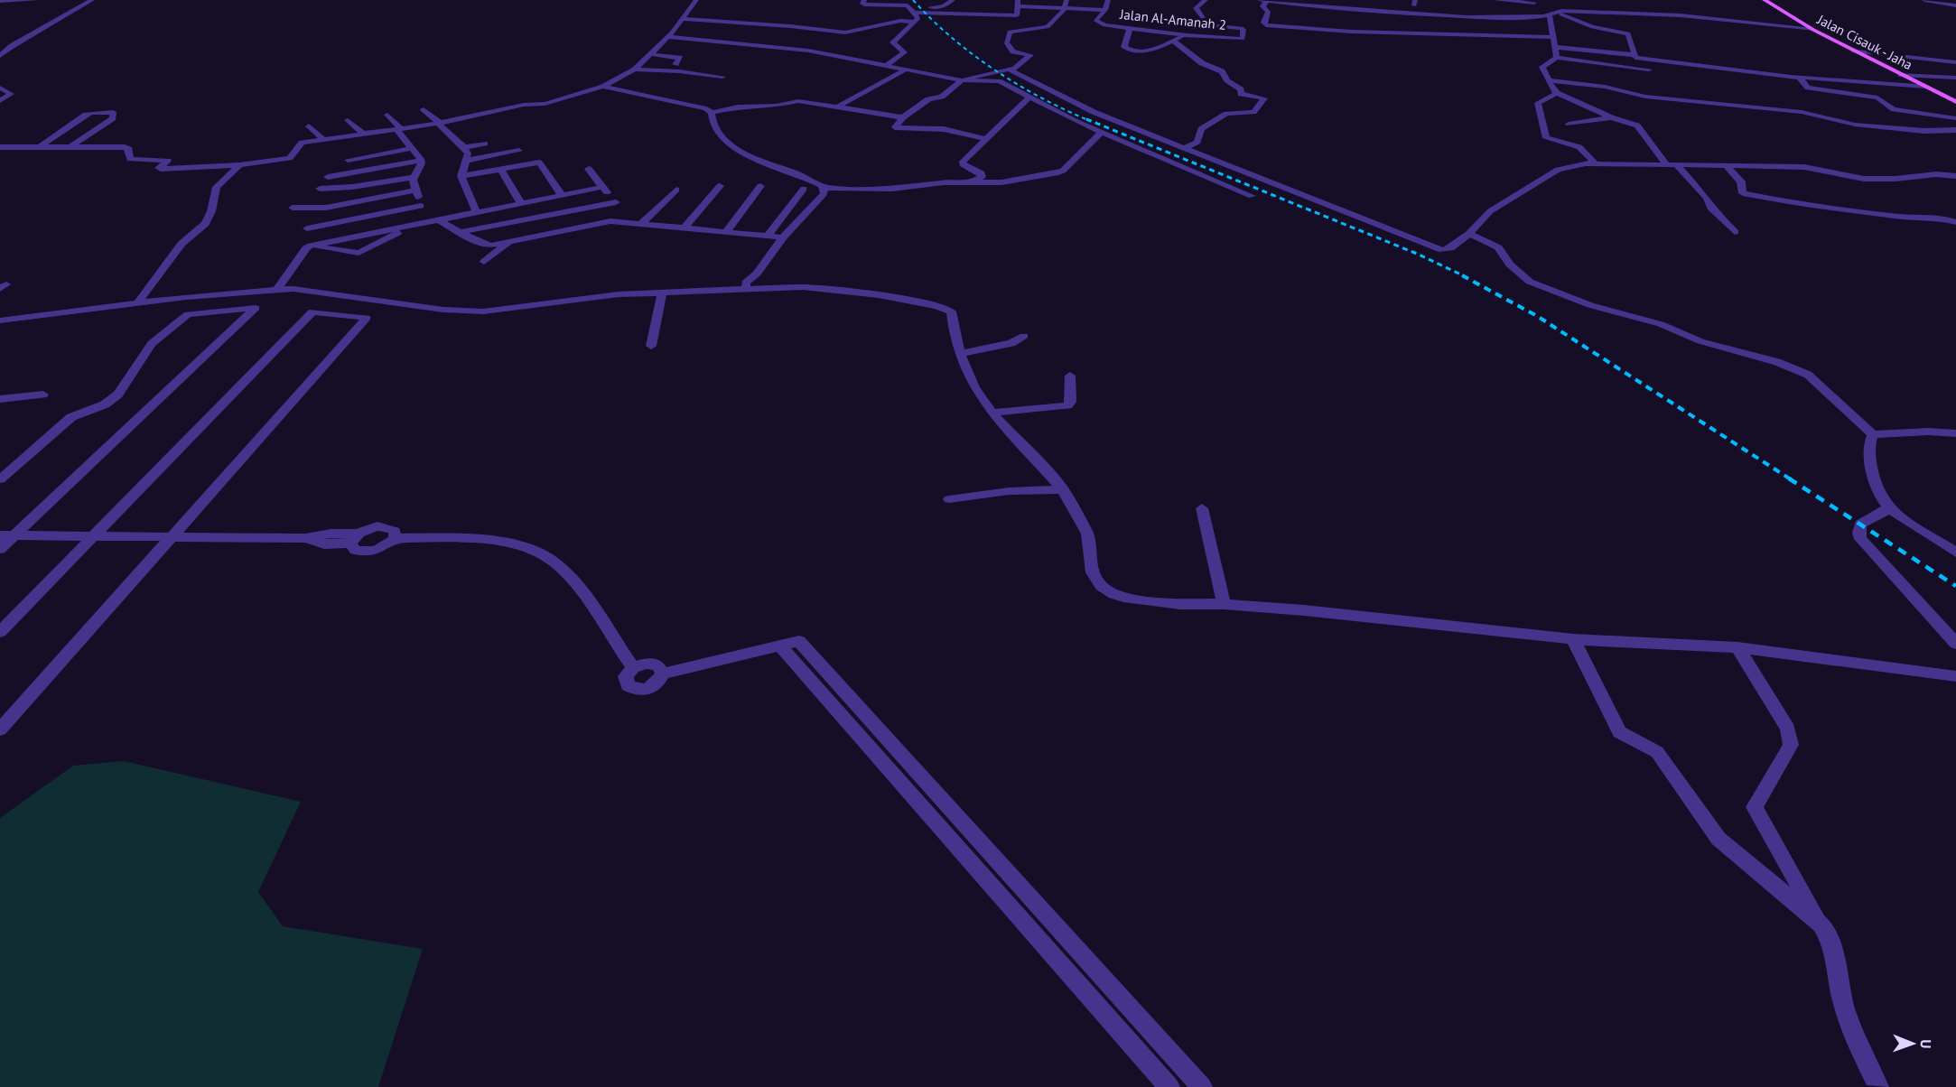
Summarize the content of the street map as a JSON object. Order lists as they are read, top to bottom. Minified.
{"streets":{"main road":["Jalan Cisauk - Jaha"],"street":["Jalan Al-Amanah 2"]},"north":"right"}
